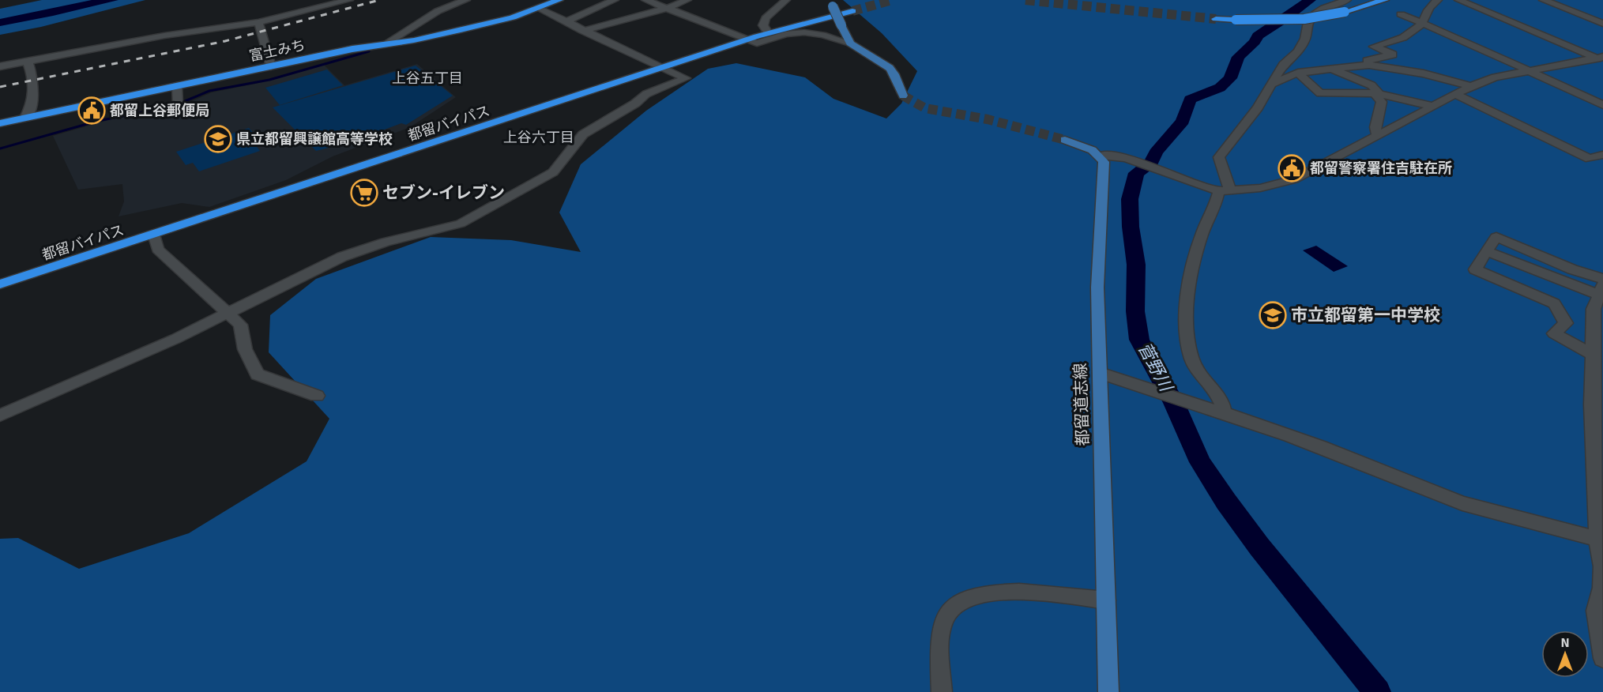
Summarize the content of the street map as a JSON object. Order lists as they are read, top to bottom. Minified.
{"streets":{"highway":["富士みち","都留バイパス"],"main road":["都留道志線"]},"districts":["上谷五丁目","上谷六丁目"],"water":["菅野川"],"places":{"public building":["都留上谷郵便局","都留警察署住吉駐在所"],"school or university":["県立都留興譲館高等学校","市立都留第一中学校"],"supermarket":["セブン-イレブン"]},"north":"top"}
